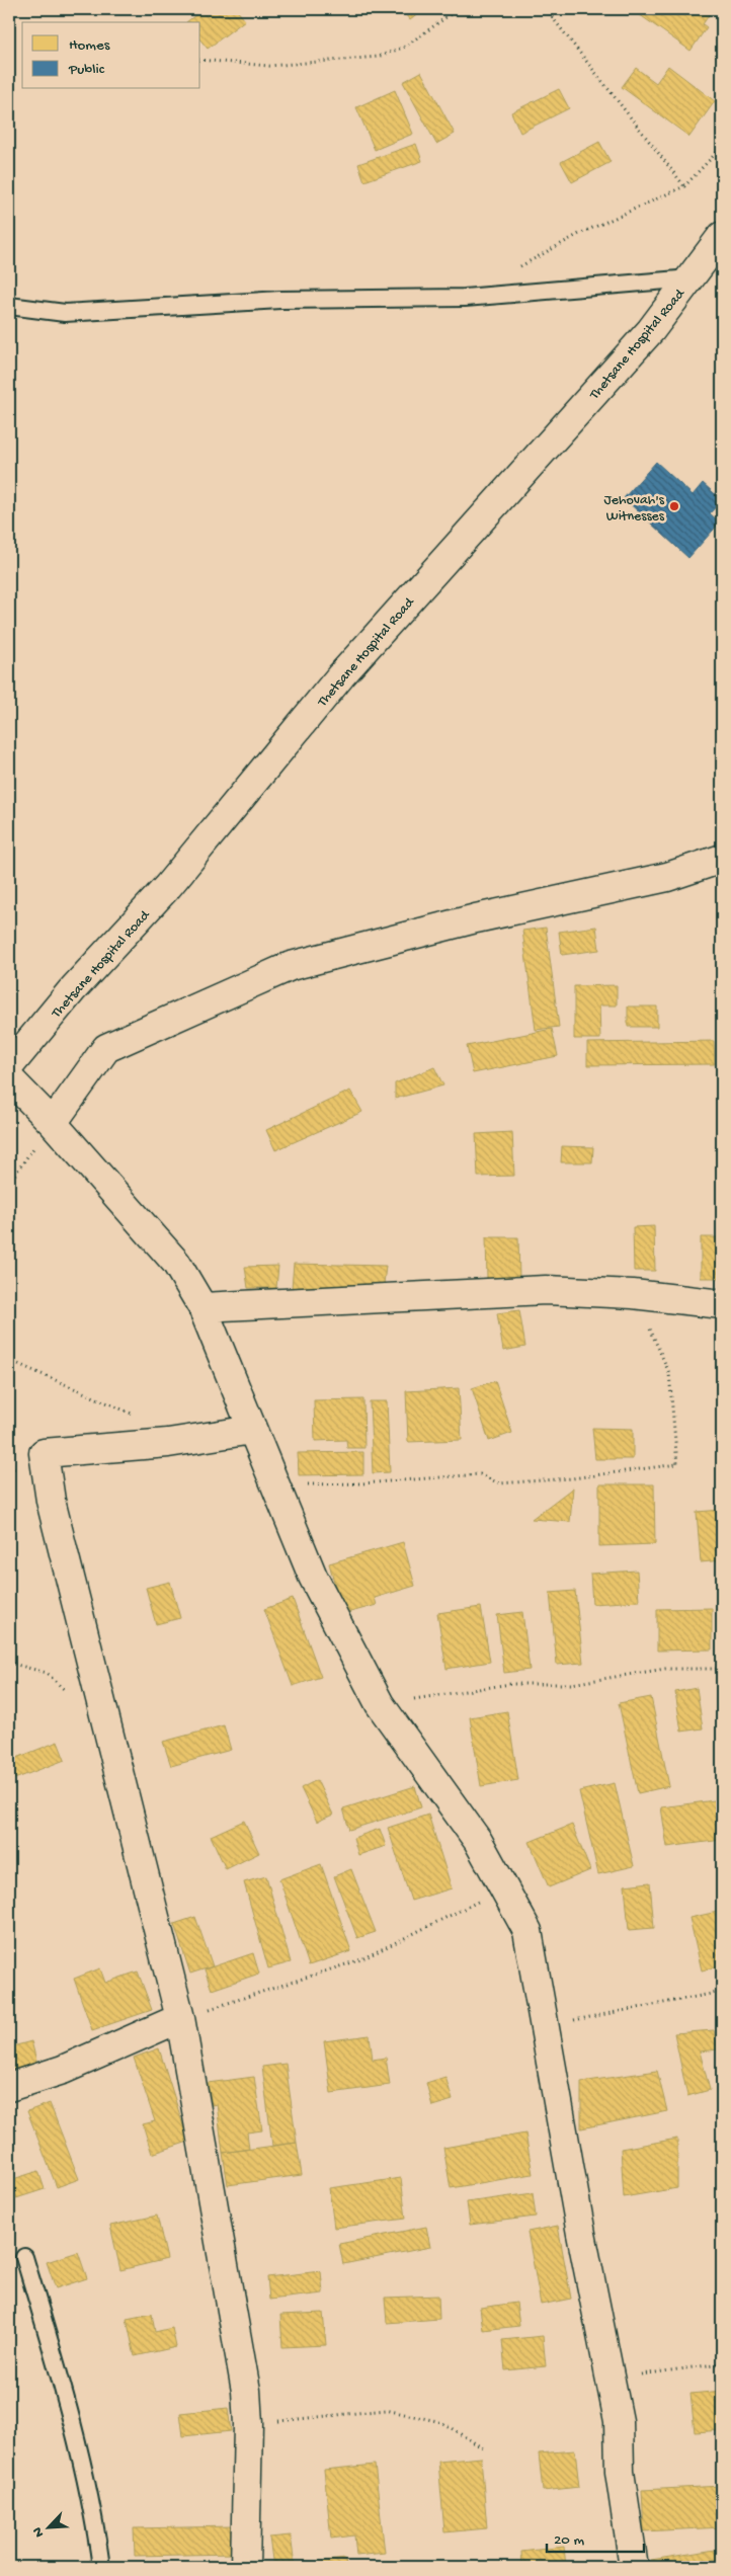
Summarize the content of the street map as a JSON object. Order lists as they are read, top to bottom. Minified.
{"streets":{"street":["Thetsane Hospital Road"]},"places":["Jehovah's Witnesses"],"legend":["Homes","Public"],"scale_bar":"20 m","north":"bottom left"}
